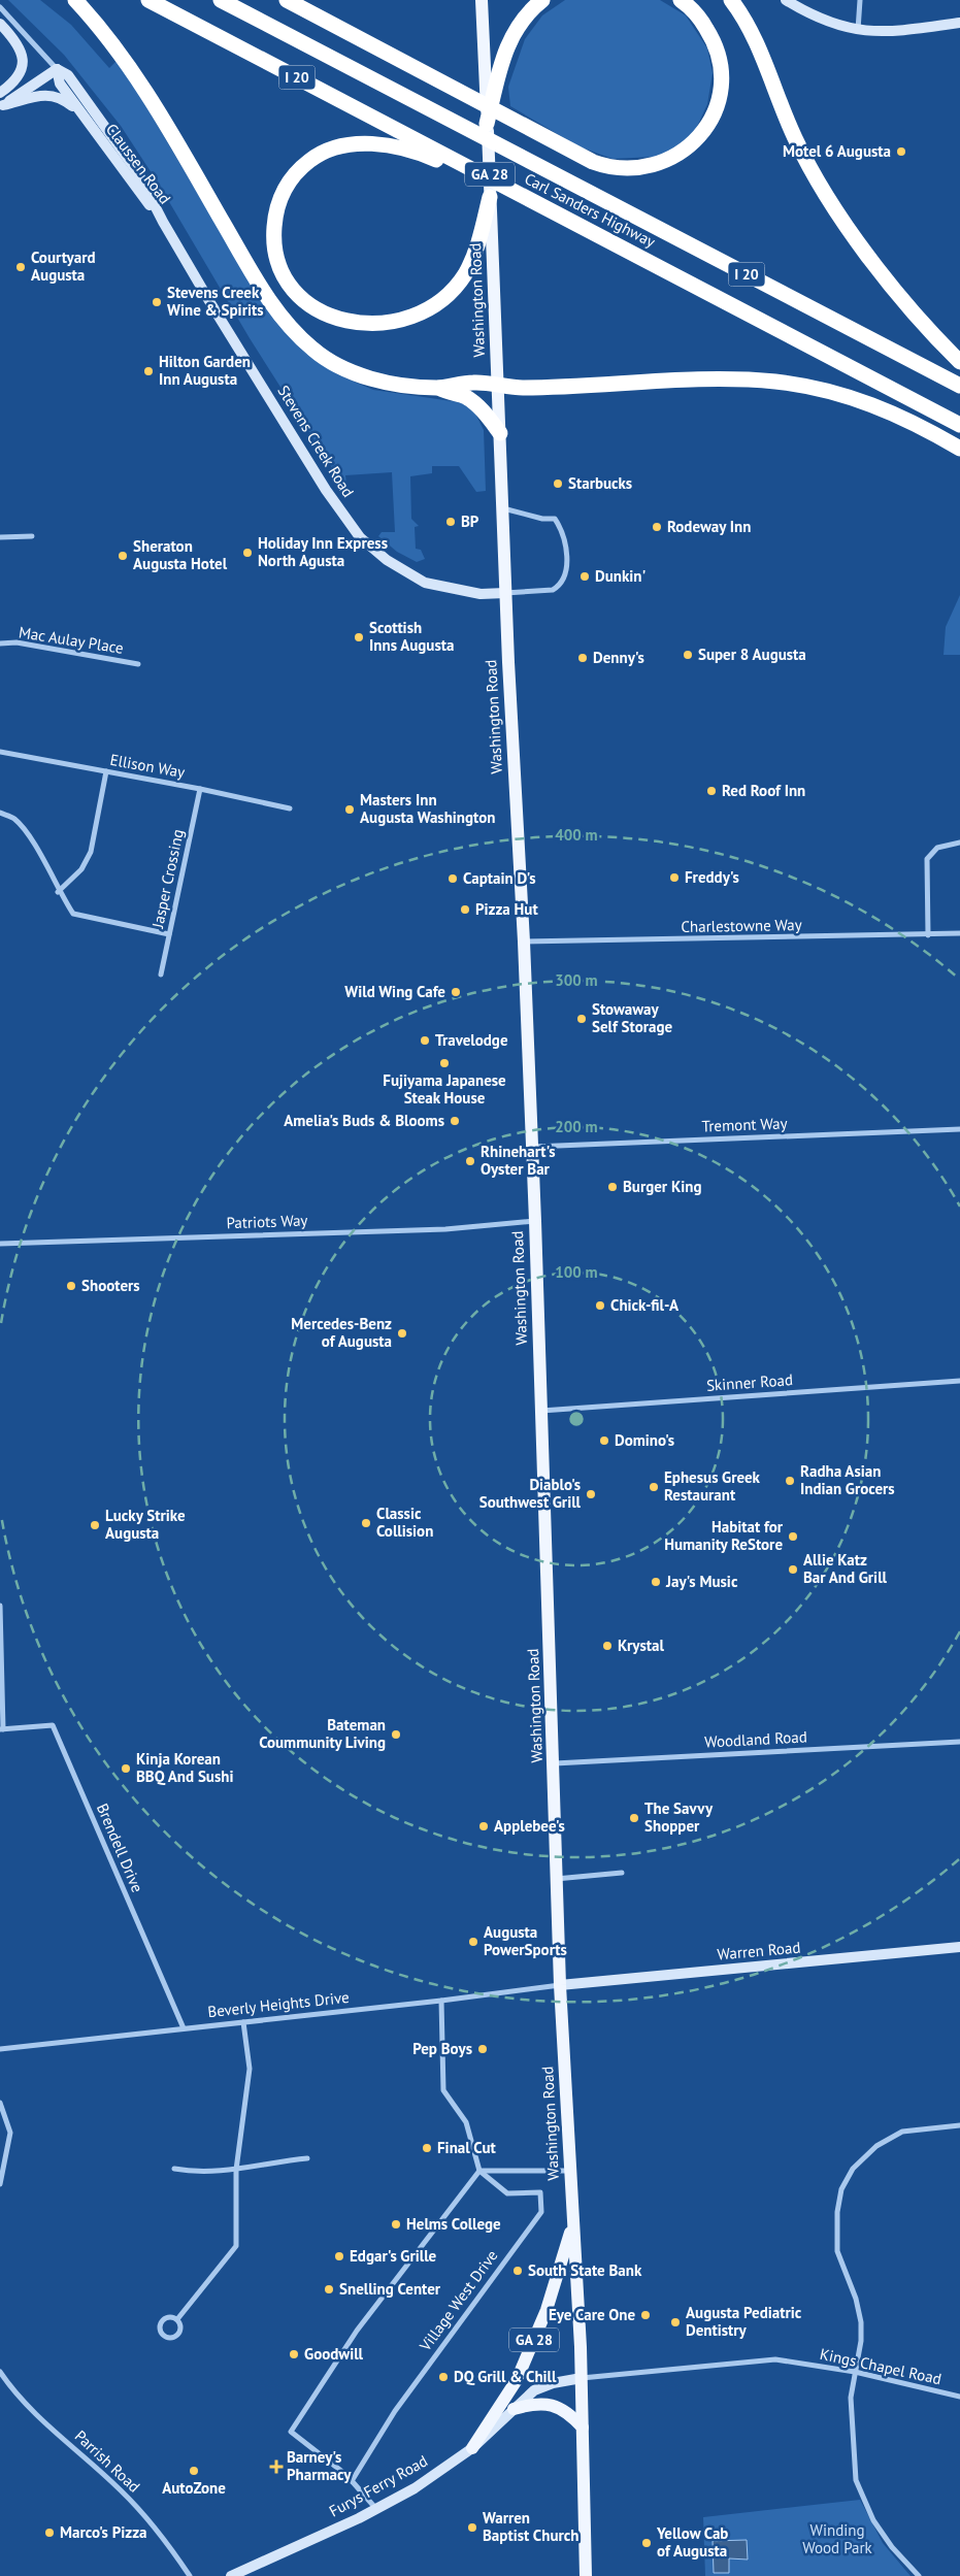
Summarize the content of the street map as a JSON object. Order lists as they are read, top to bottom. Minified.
{"streets":{"highway":["I 20","Carl Sanders Highway"],"main road":["GA 28","Washington Road"],"street":["Claussen Road","Stevens Creek Road","Mac Aulay Place","Ellison Way","Jasper Crossing","Charlestowne Way","Tremont Way","Patriots Way","Skinner Road","Woodland Road","Brendell Drive","Warren Road","Beverly Heights Drive","Village West Drive","Kings Chapel Road","Parrish Road","Furys Ferry Road"]},"crossings":[["I 20","Carl Sanders Highway"],["Claussen Road","Stevens Creek Road"],["GA 28","Washington Road"],["GA 28","Furys Ferry Road"],["Washington Road","Stevens Creek Road"],["Washington Road","Charlestowne Way"],["Washington Road","Tremont Way"],["Washington Road","Patriots Way"],["Washington Road","Skinner Road"],["Washington Road","Woodland Road"],["Washington Road","Warren Road"],["Washington Road","Beverly Heights Drive"],["Washington Road","Kings Chapel Road"],["Washington Road","Furys Ferry Road"],["Ellison Way","Jasper Crossing"],["Brendell Drive","Beverly Heights Drive"],["Warren Road","Beverly Heights Drive"],["Kings Chapel Road","Furys Ferry Road"]],"parks":["Winding Wood Park"],"places":{"other":["Motel 6 Augusta","Courtyard Augusta","Stevens Creek Wine & Spirits","Hilton Garden Inn Augusta","Starbucks","BP","Rodeway Inn","Holiday Inn Express North Agusta","Sheraton Augusta Hotel","Dunkin'","Scottish Inns Augusta","Super 8 Augusta","Denny's","Red Roof Inn","Masters Inn Augusta Washington","Freddy's","Captain D's","Pizza Hut","Wild Wing Cafe","Stowaway Self Storage","Travelodge","Fujiyama Japanese Steak House","Amelia's Buds & Blooms","Rhinehart's Oyster Bar","Burger King","Shooters","Chick-fil-A","Mercedes-Benz of Augusta","Domino's","Radha Asian Indian Grocers","Ephesus Greek Restaurant","Diablo's Southwest Grill","Classic Collision","Lucky Strike Augusta","Habitat for Humanity ReStore","Allie Katz Bar And Grill","Jay's Music","Krystal","Bateman Coummunity Living","Kinja Korean BBQ And Sushi","The Savvy Shopper","Applebee's","Augusta PowerSports","Pep Boys","Final Cut","Helms College","Edgar's Grille","South State Bank","Snelling Center","Eye Care One","Augusta Pediatric Dentistry","Goodwill","DQ Grill & Chill","AutoZone","Warren Baptist Church","Marco's Pizza","Yellow Cab of Augusta"],"health":["Barney's Pharmacy"]},"rings":["400 m","300 m","200 m","100 m"]}
